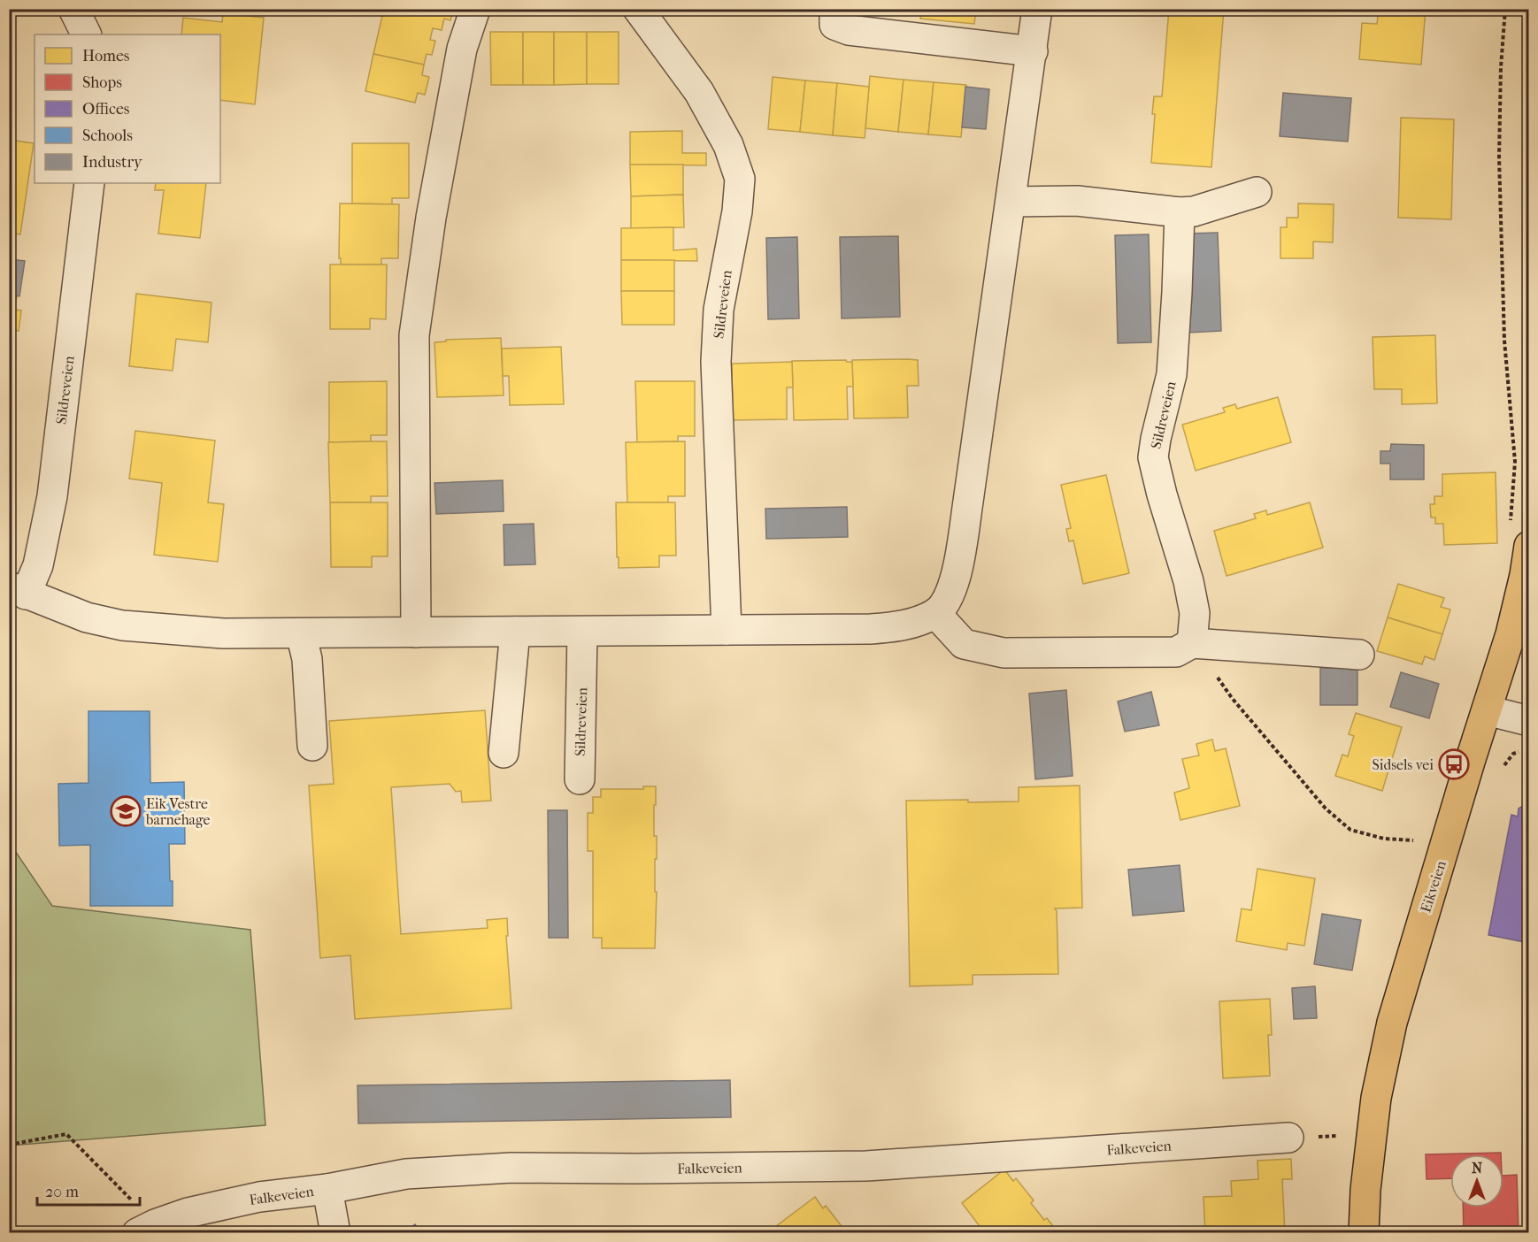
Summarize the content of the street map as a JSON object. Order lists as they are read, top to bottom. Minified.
{"streets":{"main road":["Eikveien"],"street":["Sildreveien","Falkeveien"]},"places":{"bus stop":["Sidsels vei"],"school or university":["Eik Vestre barnehage"]},"legend":["Homes","Shops","Offices","Schools","Industry"],"scale_bar":"20 m","north":"top"}
